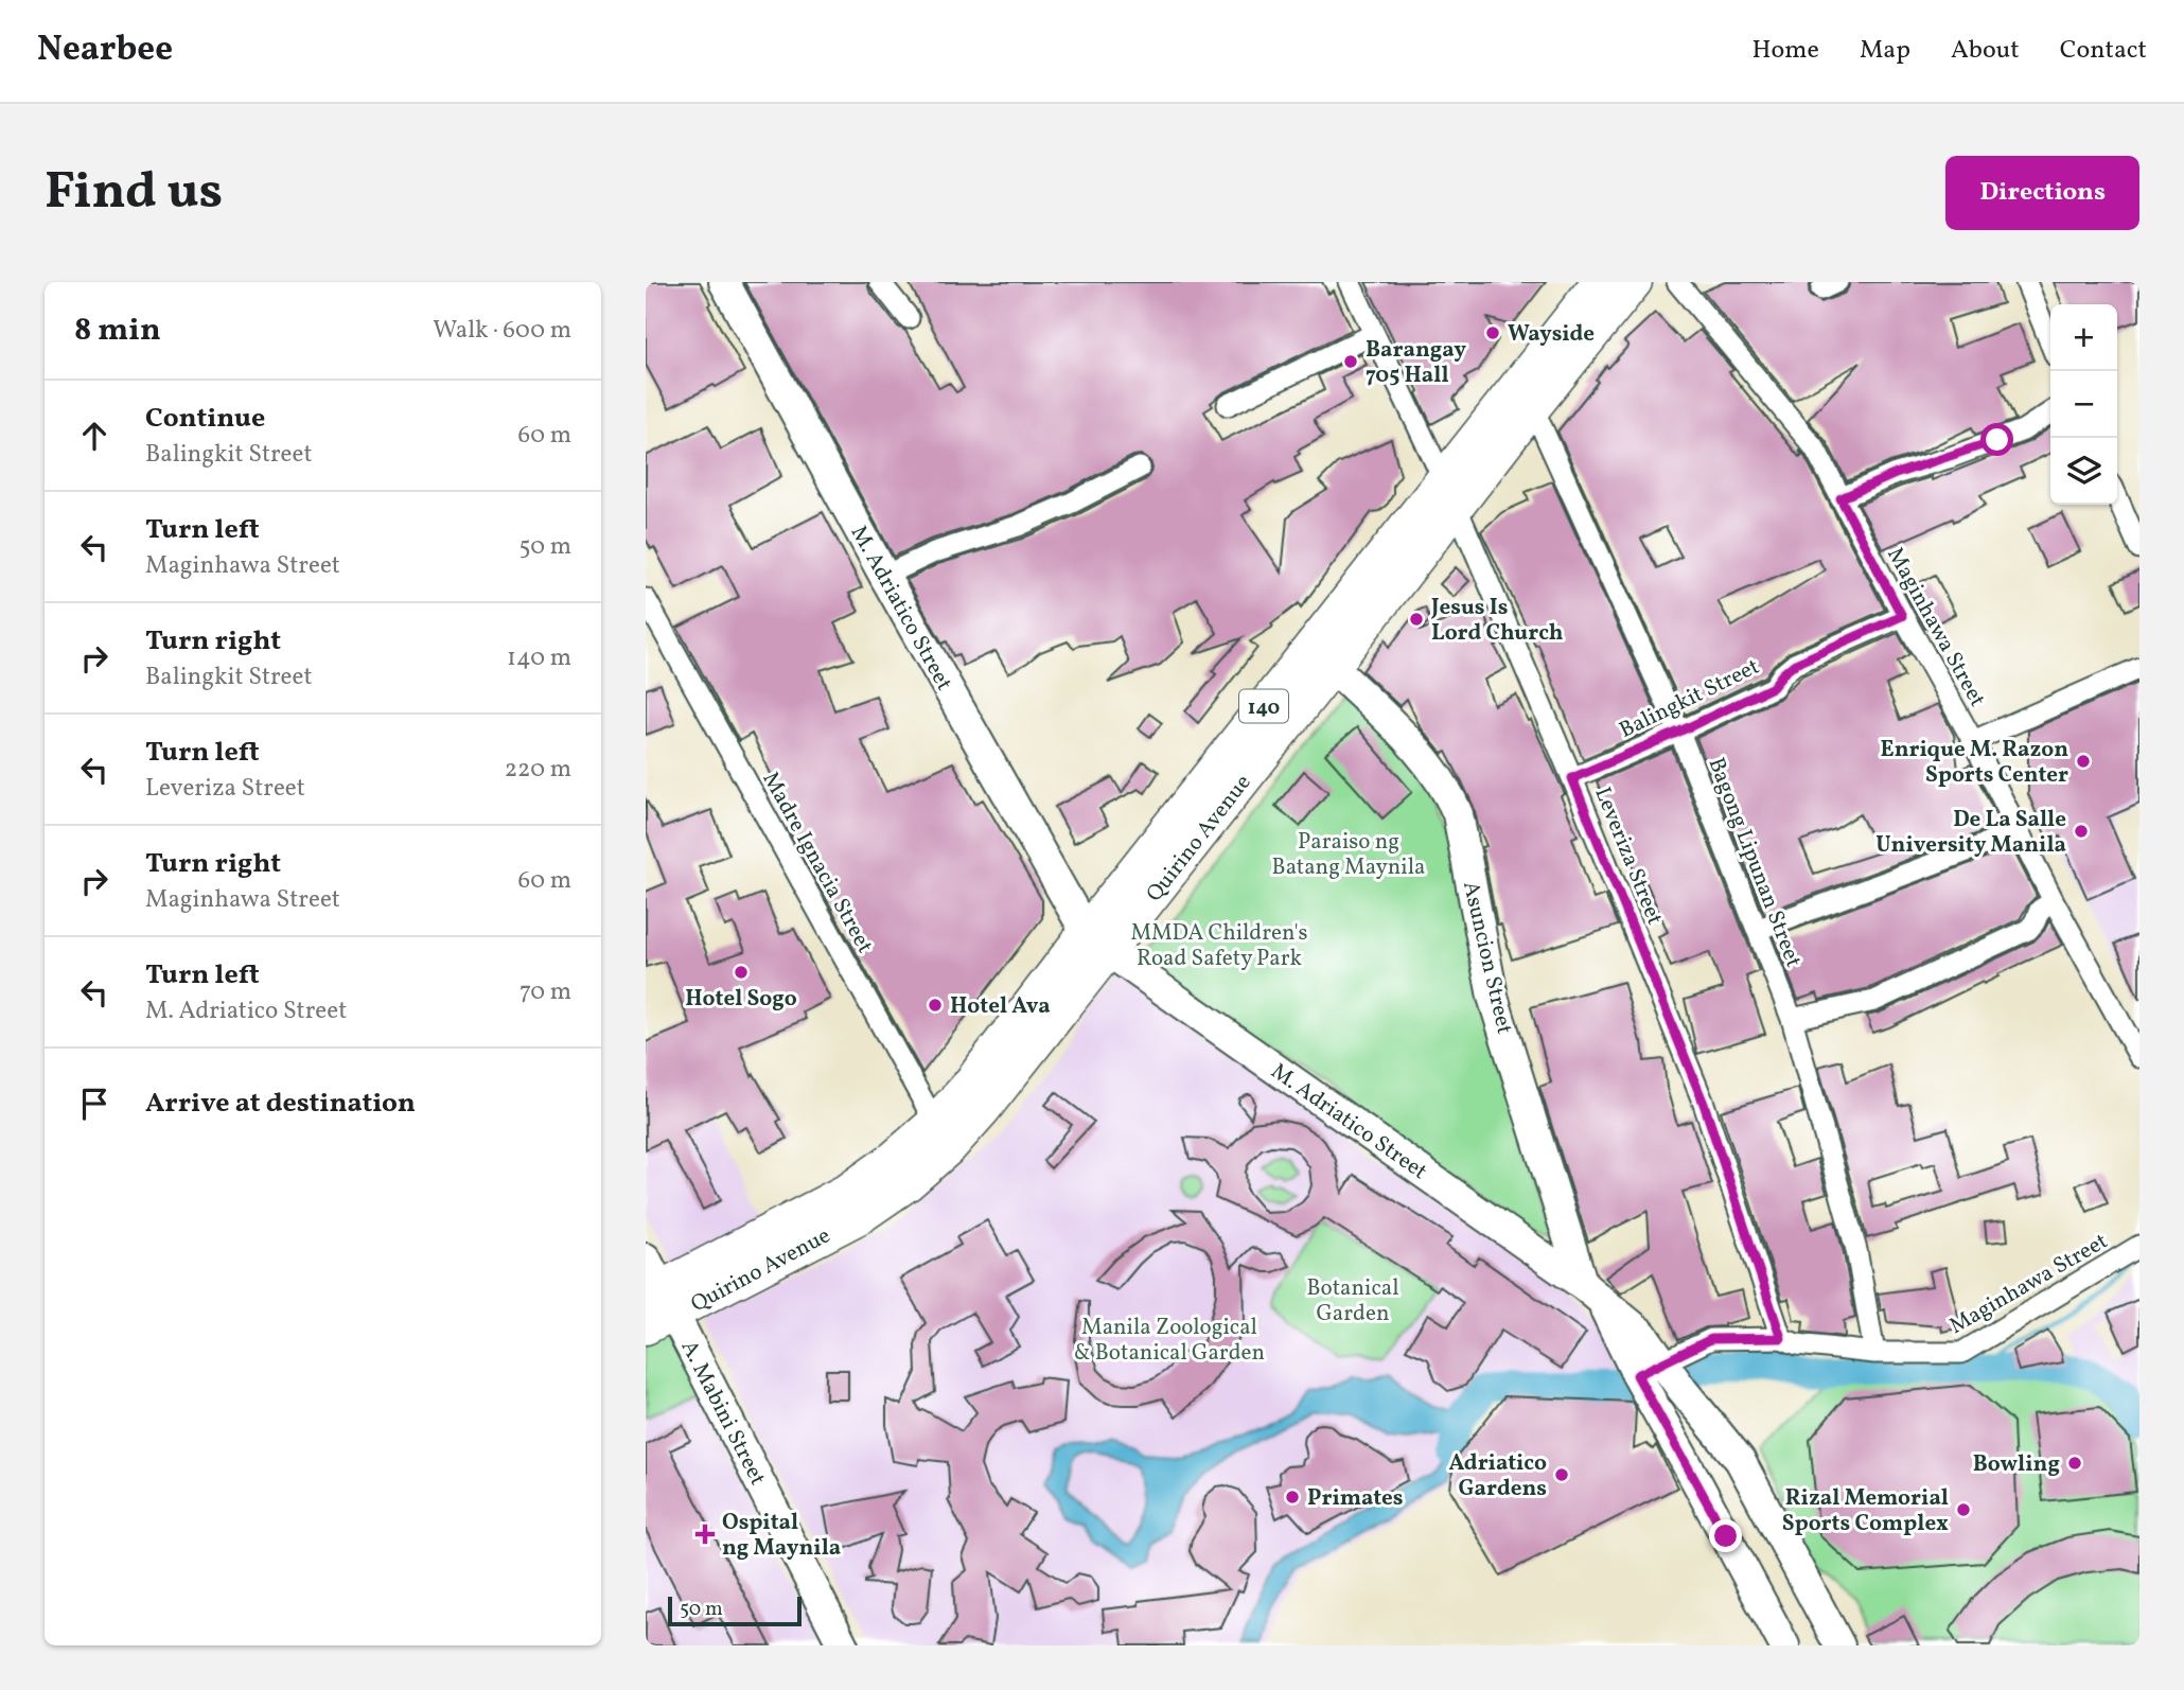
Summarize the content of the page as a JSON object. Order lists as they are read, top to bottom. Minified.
{"streets":{"main road":["140","Quirino Avenue"],"street":["M. Adriatico Street","Maginhawa Street","Balingkit Street","Leveriza Street","Madre Ignacia Street","Bagong Lipunan Street","Asuncion Street","A. Mabini Street"]},"crossings":[["M. Adriatico Street","Maginhawa Street"],["M. Adriatico Street","Quirino Avenue"],["M. Adriatico Street","Asuncion Street"],["Maginhawa Street","Balingkit Street"],["Maginhawa Street","Leveriza Street"],["Maginhawa Street","Bagong Lipunan Street"],["Balingkit Street","Leveriza Street"],["Balingkit Street","Bagong Lipunan Street"],["Quirino Avenue","Leveriza Street"],["Quirino Avenue","Madre Ignacia Street"],["Quirino Avenue","Bagong Lipunan Street"],["Quirino Avenue","Asuncion Street"],["Quirino Avenue","A. Mabini Street"]],"parks":["Paraiso ng Batang Maynila","MMDA Children's Road Safety Park","Botanical Garden","Manila Zoological & Botanical Garden"],"places":{"other":["Wayside","Barangay 705 Hall","Jesus Is Lord Church","Enrique M. Razon Sports Center","De La Salle University Manila","Hotel Sogo","Hotel Ava","Bowling","Adriatico Gardens","Primates","Rizal Memorial Sports Complex"],"health":["Ospital ng Maynila"]},"scale_bar":"50 m","page":{"header":"Nearbee","nav":["Home","Map","About","Contact"],"buttons":"Directions","title":"Find us","heading":["8 min","Walk · 600 m"],"map_buttons":["+","−"],"list":[["Continue","Balingkit Street","60 m"],["Turn left","Maginhawa Street","50 m"],["Turn right","Balingkit Street","140 m"],["Turn left","Leveriza Street","220 m"],["Turn right","Maginhawa Street","60 m"],["Turn left","M. Adriatico Street","70 m"],"Arrive at destination"],"scale":"50 m"}}
